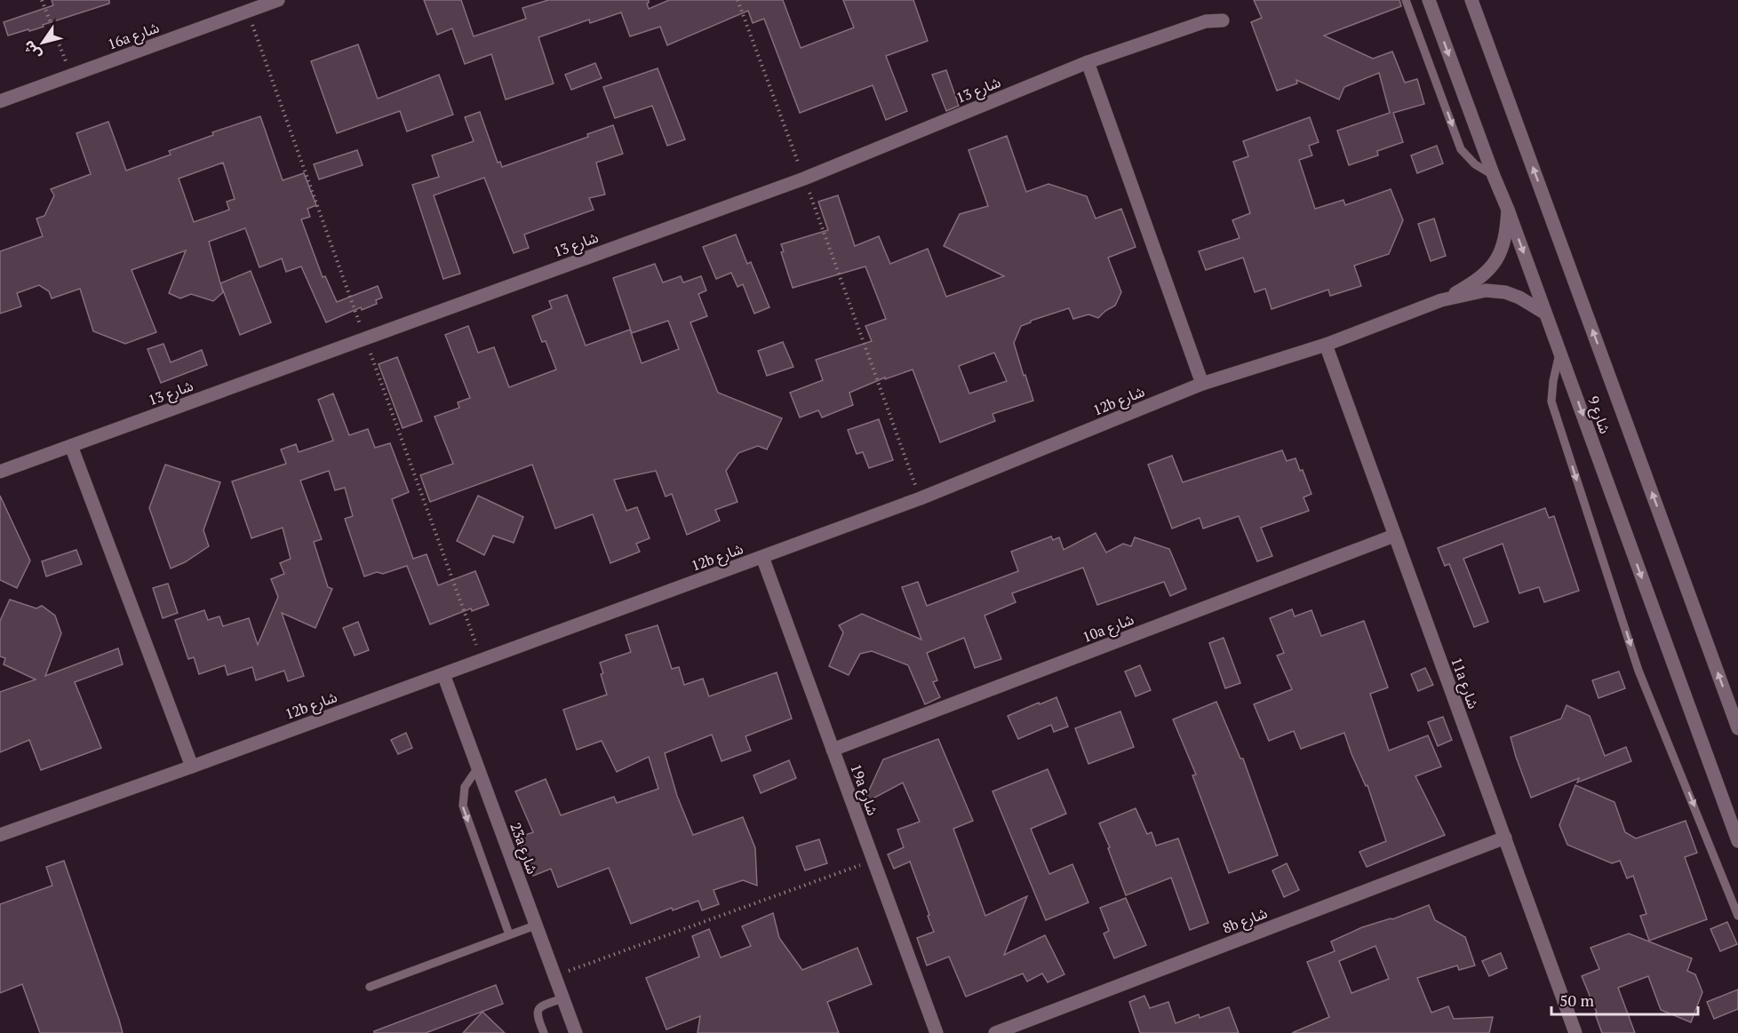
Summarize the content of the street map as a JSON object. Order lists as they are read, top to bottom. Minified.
{"streets":{"street":["16a شارع","شارع 13","12b شارع","شارع 9","10a شارع","11a شارع","19a شارع","23a شارع","8b شارع"]},"crossings":[["12b شارع","شارع 9"],["12b شارع","11a شارع"],["12b شارع","19a شارع"],["12b شارع","23a شارع"],["10a شارع","11a شارع"],["10a شارع","19a شارع"],["11a شارع","8b شارع"]],"scale_bar":"50 m","north":"bottom left"}
